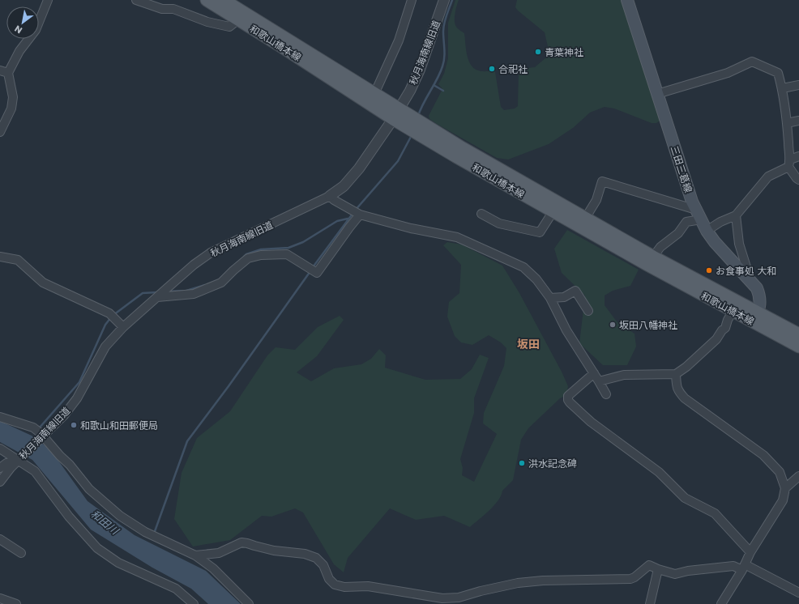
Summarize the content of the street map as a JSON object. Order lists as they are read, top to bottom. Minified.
{"streets":{"main road":["和歌山橋本線","三田三葛線"],"street":["秋月海南線旧道"]},"crossings":[["和歌山橋本線","秋月海南線旧道"],["和歌山橋本線","三田三葛線"]],"districts":["坂田"],"water":["和田川"],"places":["青葉神社","合祀社","お食事処 大和","坂田八幡神社","和歌山和田郵便局","洪水記念碑"],"north":"bottom left"}
